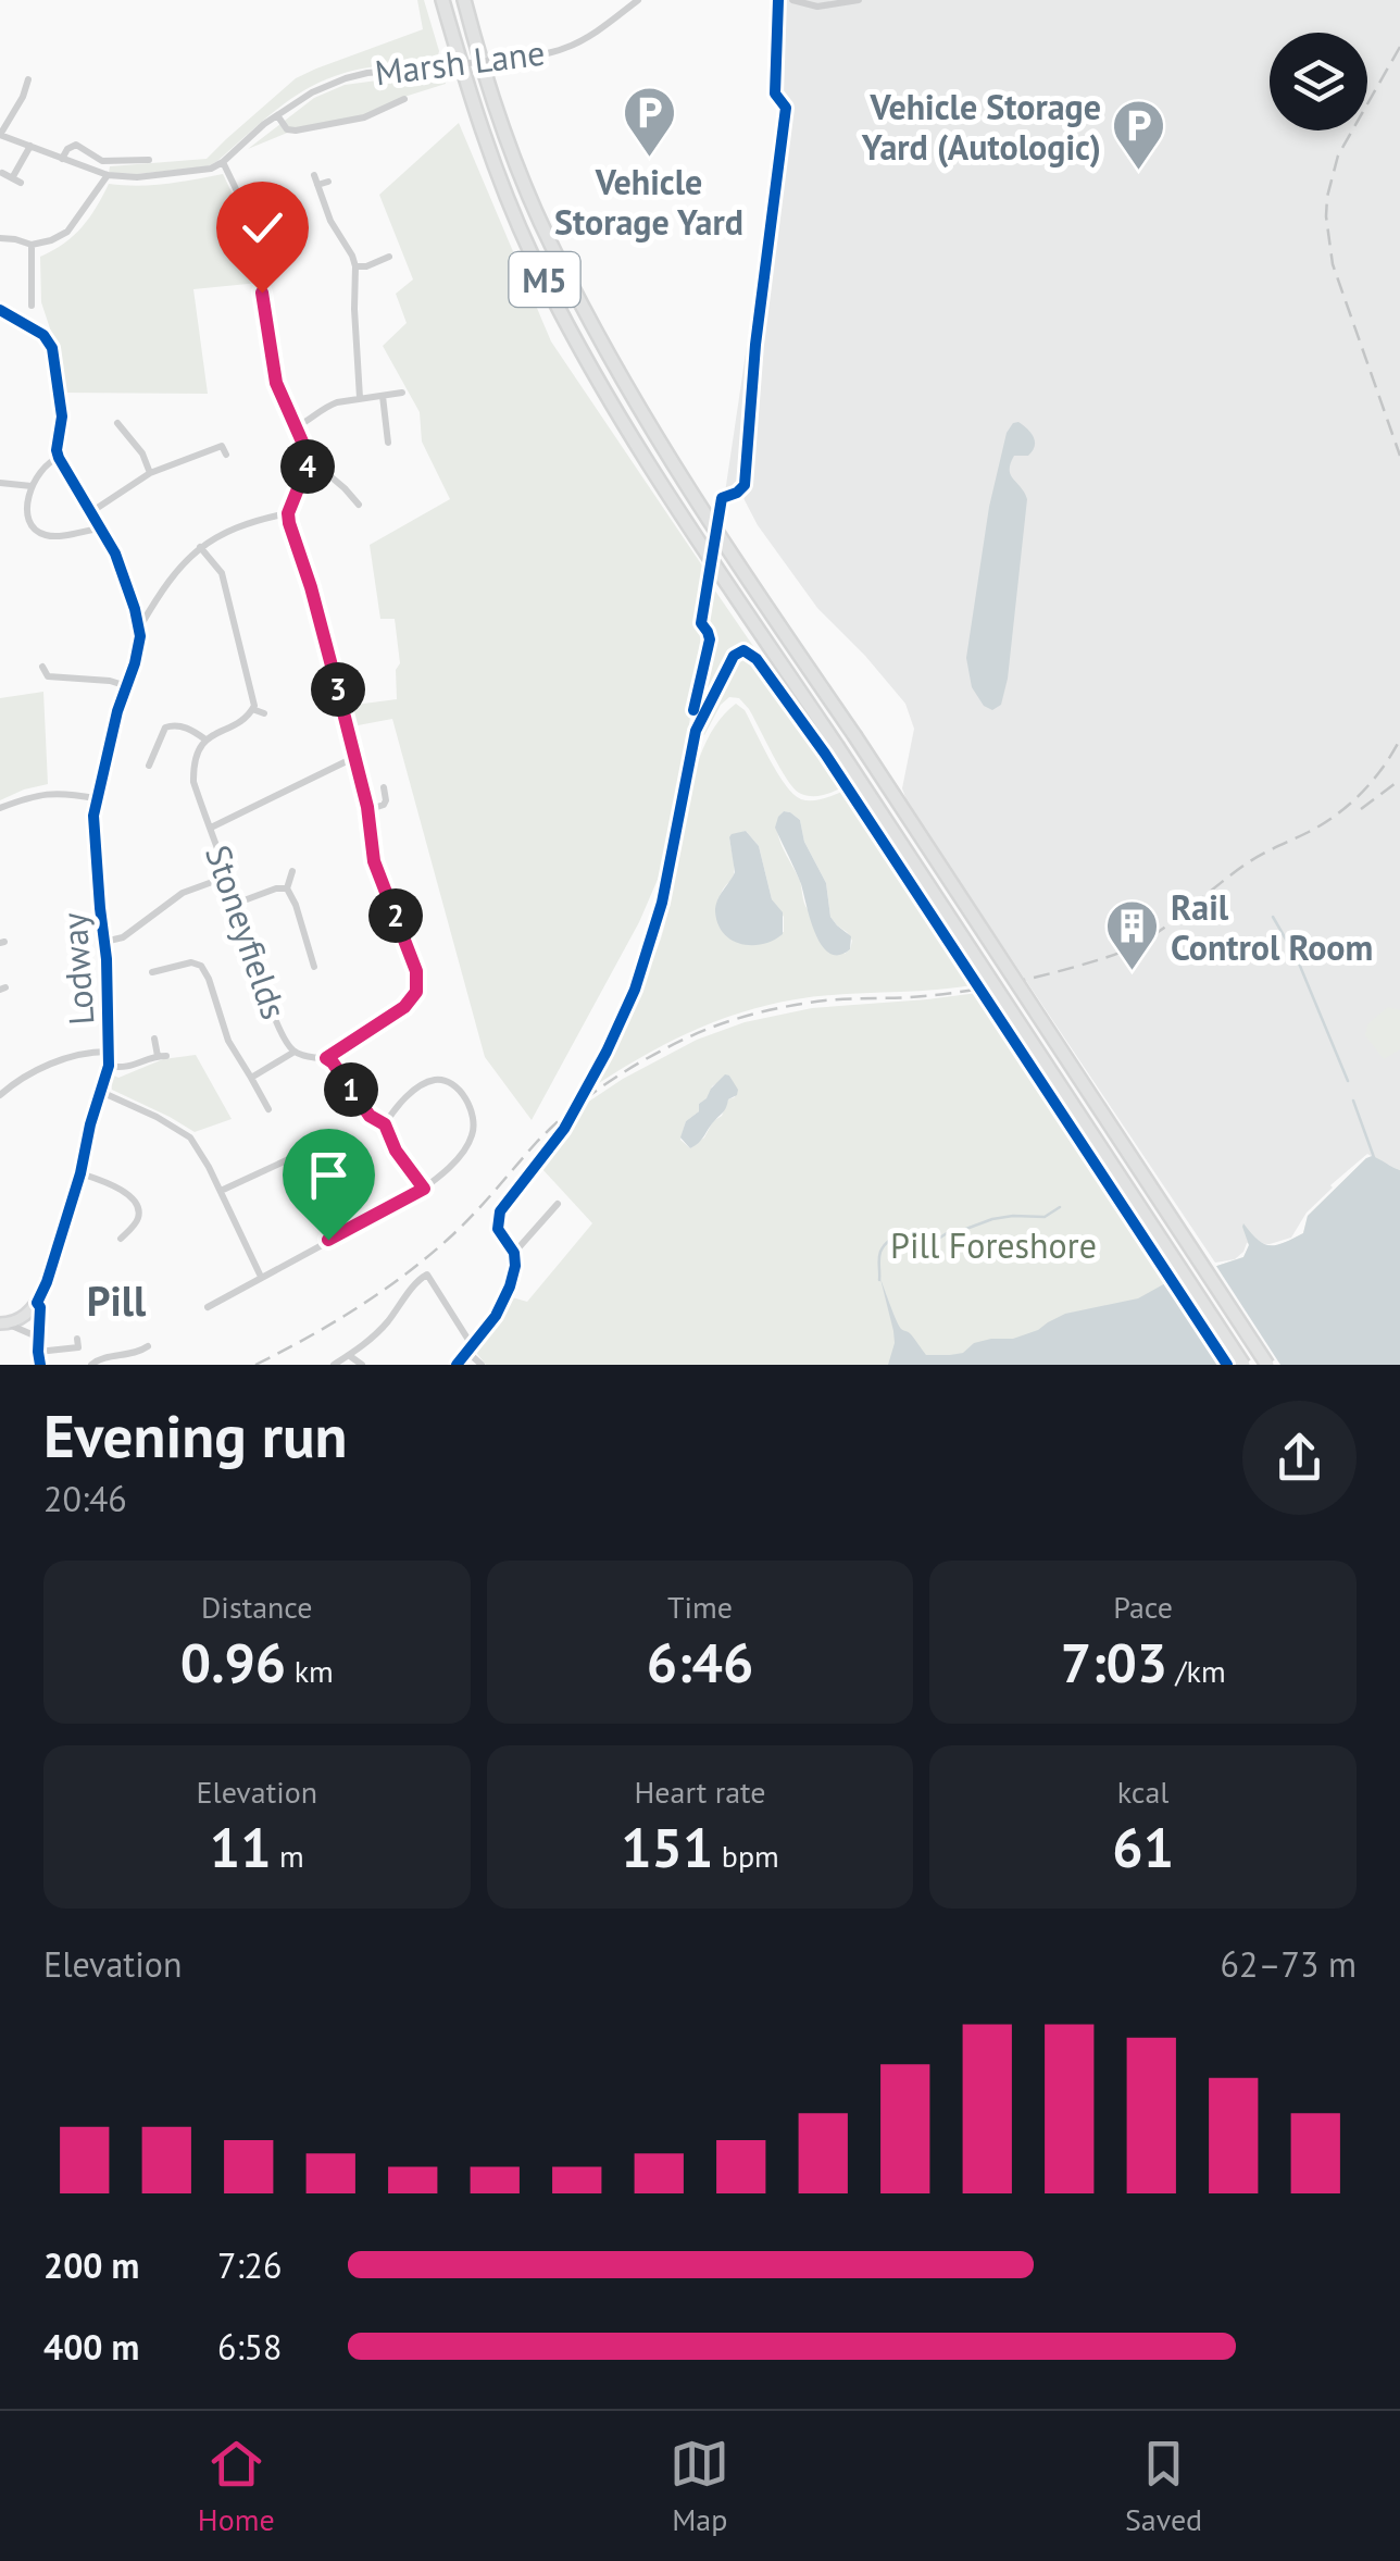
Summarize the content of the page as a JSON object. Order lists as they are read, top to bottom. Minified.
{"streets":{"highway":["M5"],"street":["Marsh Lane","Stoneyfields","Lodway"]},"districts":["Pill"],"parks":["Pill Foreshore"],"places":{"parking":["Vehicle Storage Yard","Vehicle Storage Yard (Autologic)"],"building":["Rail Control Room"]},"page":{"pins":["4","3","2","1"],"heading":["Evening run","20:46"],"stats":[["Distance","0.96 km"],["Time","6:46"],["Pace","7:03 /km"],["Elevation","11 m"],["Heart rate","151 bpm"],["kcal","61"]],"chart":["Elevation","62–73 m"],"list":[{"name":"200 m","note":"7:26"},{"name":"400 m","note":"6:58"}],"tabs":["Home","Map","Saved"]}}
